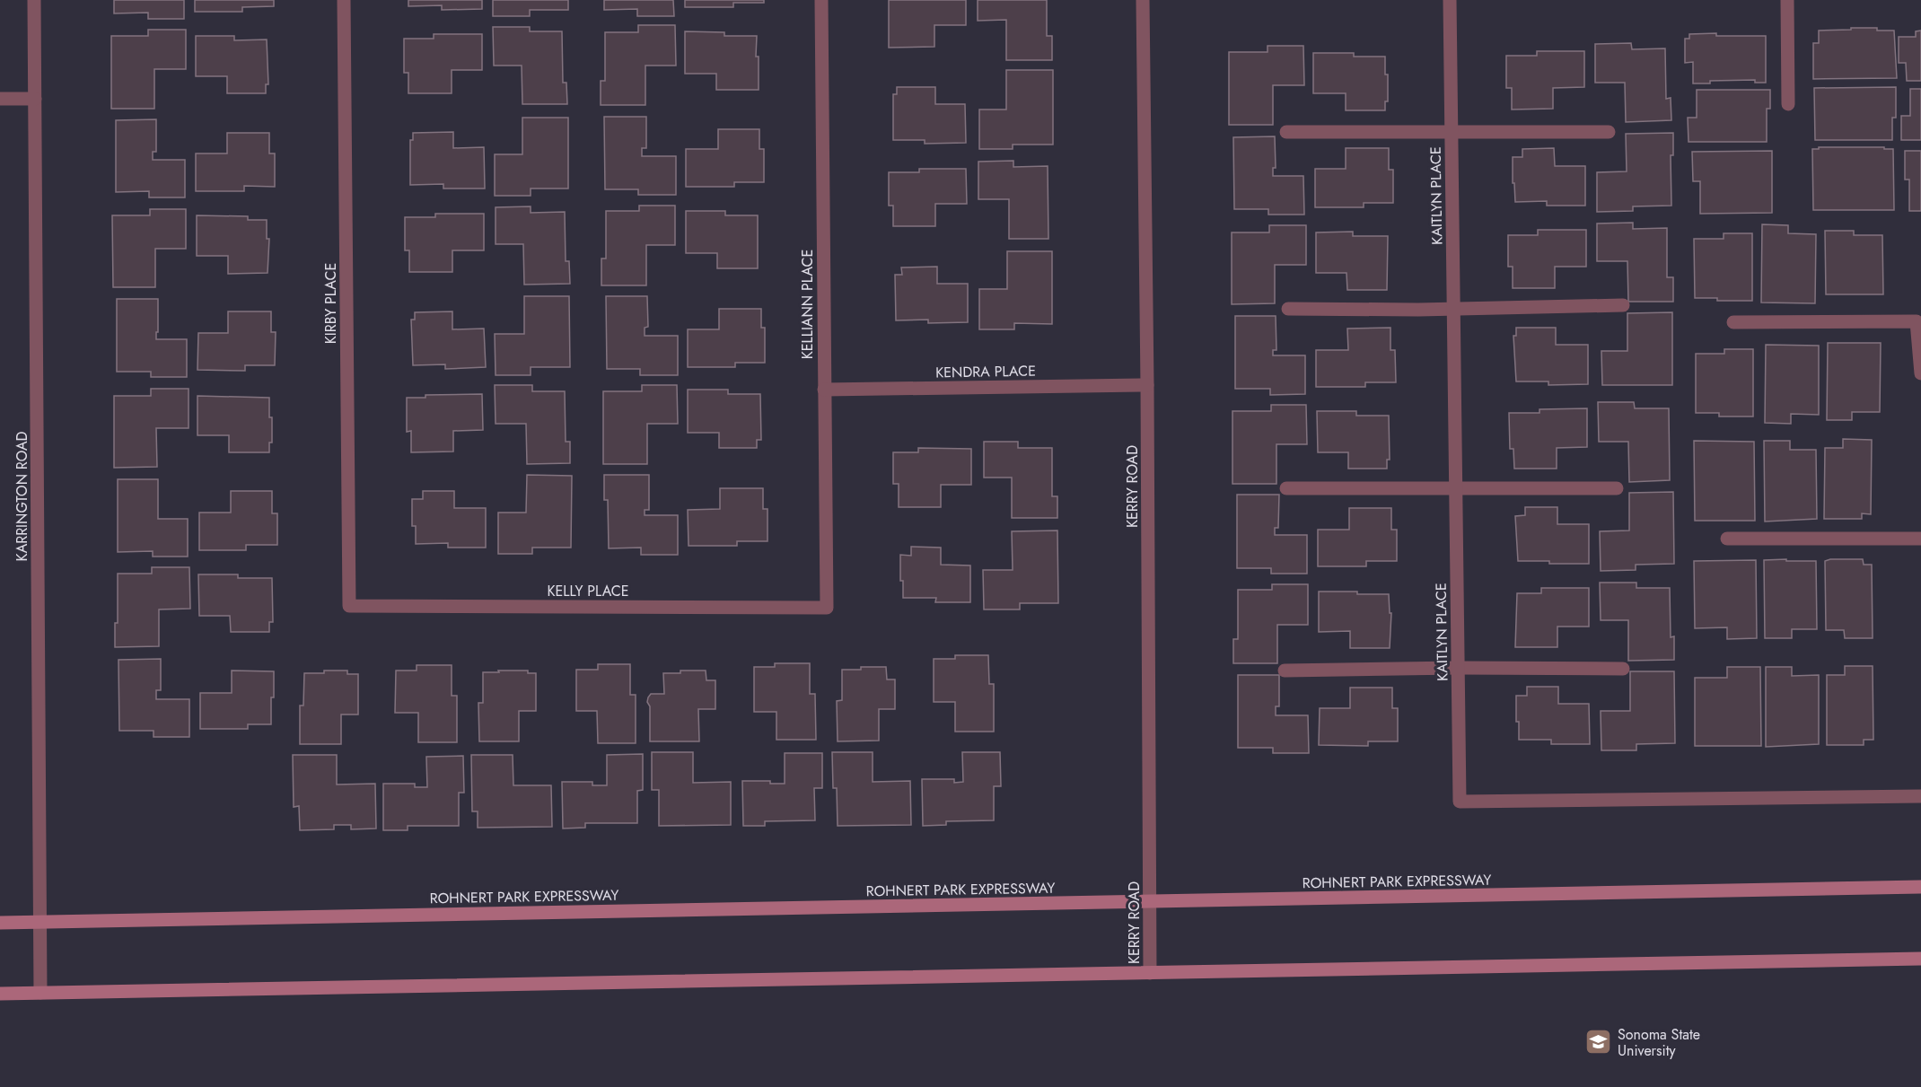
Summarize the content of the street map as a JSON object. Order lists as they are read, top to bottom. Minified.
{"streets":{"main road":["ROHNERT PARK EXPRESSWAY"],"street":["KAITLYN PLACE","KIRBY PLACE","KELLIANN PLACE","KENDRA PLACE","KERRY ROAD","KARRINGTON ROAD","KELLY PLACE"]},"crossings":[["KIRBY PLACE","KELLY PLACE"],["KELLIANN PLACE","KENDRA PLACE"],["KELLIANN PLACE","KELLY PLACE"],["KENDRA PLACE","KERRY ROAD"],["KERRY ROAD","ROHNERT PARK EXPRESSWAY"],["KARRINGTON ROAD","ROHNERT PARK EXPRESSWAY"]],"places":{"school or university":["Sonoma State University"]}}
